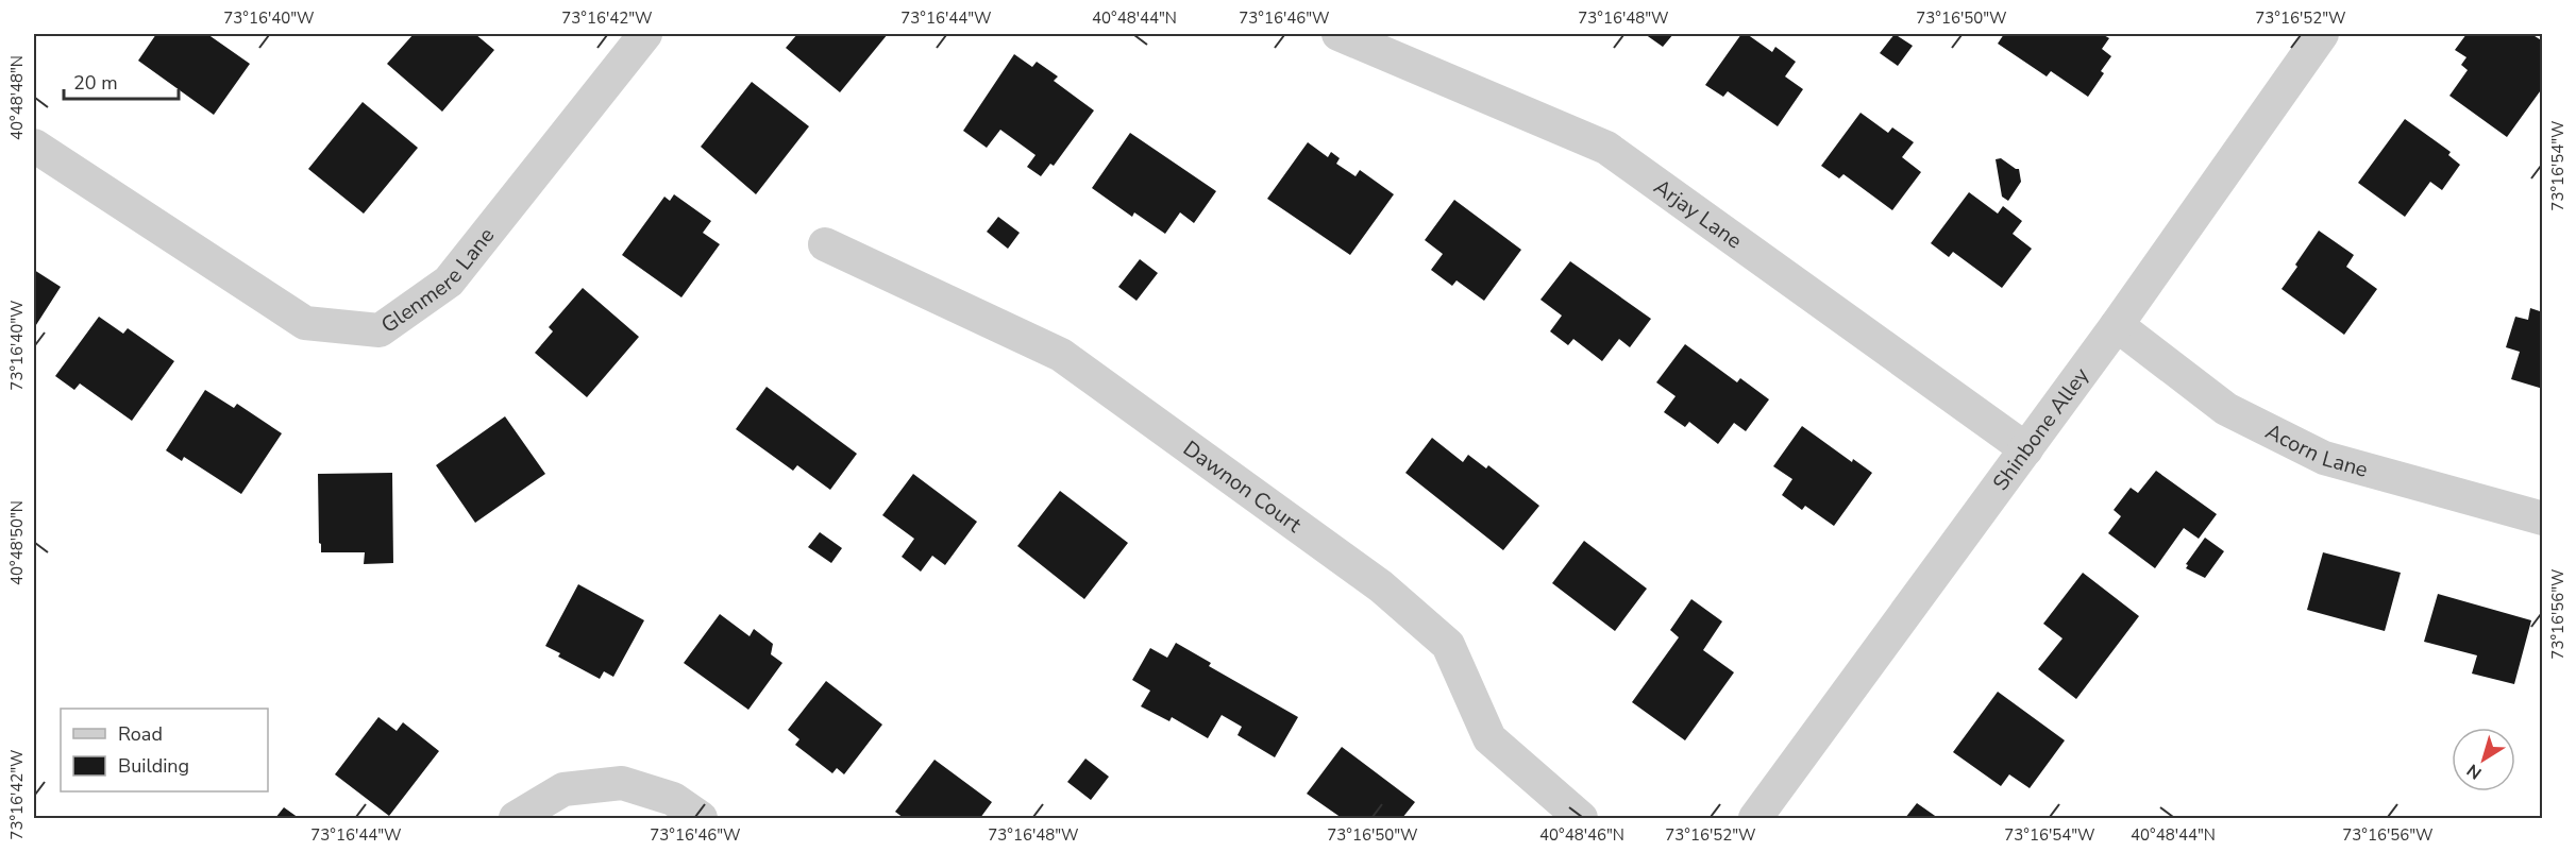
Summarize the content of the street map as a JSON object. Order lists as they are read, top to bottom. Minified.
{"streets":{"street":["Arjay Lane","Glenmere Lane","Shinbone Alley","Acorn Lane","Dawnon Court"]},"crossings":[["Arjay Lane","Shinbone Alley"],["Shinbone Alley","Acorn Lane"]],"legend":["Road","Building"],"scale_bar":"20 m","north":"bottom left","coordinates":["73°16'40\"W","73°16'42\"W","73°16'44\"W","40°48'44\"N","73°16'46\"W","73°16'48\"W","73°16'50\"W","73°16'52\"W","40°48'48\"N","73°16'54\"W","40°48'50\"N","73°16'56\"W","40°48'46\"N"]}
